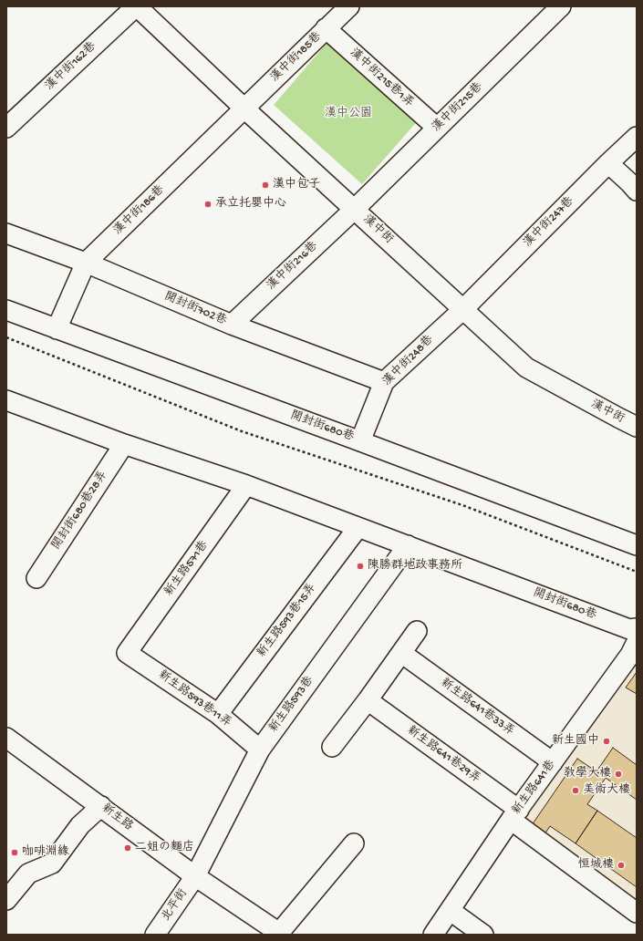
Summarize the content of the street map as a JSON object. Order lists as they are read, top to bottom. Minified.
{"streets":{"street":["漢中街185巷","漢中街162巷","漢中街215巷1弄","漢中街215巷","漢中街186巷","漢中街247巷","漢中街","漢中街216巷","開封街702巷","漢中街248巷","開封街680巷","開封街680巷28弄","新生路571巷","新生路593巷15弄","新生路593巷11弄","新生路593巷","新生路641巷33弄","新生路641巷29弄","新生路641巷","新生路","北平街"]},"crossings":[["漢中街185巷","漢中街215巷1弄"],["漢中街185巷","漢中街186巷"],["漢中街185巷","漢中街"],["漢中街162巷","漢中街"],["漢中街215巷1弄","漢中街215巷"],["漢中街215巷","漢中街"],["漢中街215巷","漢中街216巷"],["漢中街186巷","漢中街"],["漢中街186巷","開封街702巷"],["漢中街186巷","開封街680巷"],["漢中街247巷","漢中街"],["漢中街247巷","漢中街248巷"],["漢中街","漢中街216巷"],["漢中街","漢中街248巷"],["漢中街216巷","開封街702巷"],["開封街702巷","漢中街248巷"],["漢中街248巷","開封街680巷"],["開封街680巷","開封街680巷28弄"],["開封街680巷","新生路571巷"],["開封街680巷","新生路593巷15弄"],["開封街680巷","新生路593巷"],["開封街680巷","新生路641巷"],["新生路571巷","新生路593巷11弄"],["新生路593巷15弄","新生路593巷11弄"],["新生路593巷11弄","新生路593巷"],["新生路593巷","新生路"],["新生路593巷","北平街"],["新生路641巷33弄","新生路641巷"],["新生路641巷29弄","新生路641巷"],["新生路","北平街"]],"parks":["漢中公園"],"places":["漢中包子","承立托嬰中心","陳勝群地政事務所","新生國中","教學大樓","美術大樓","二姐の麵店","咖啡淵緣","恒城樓"]}
